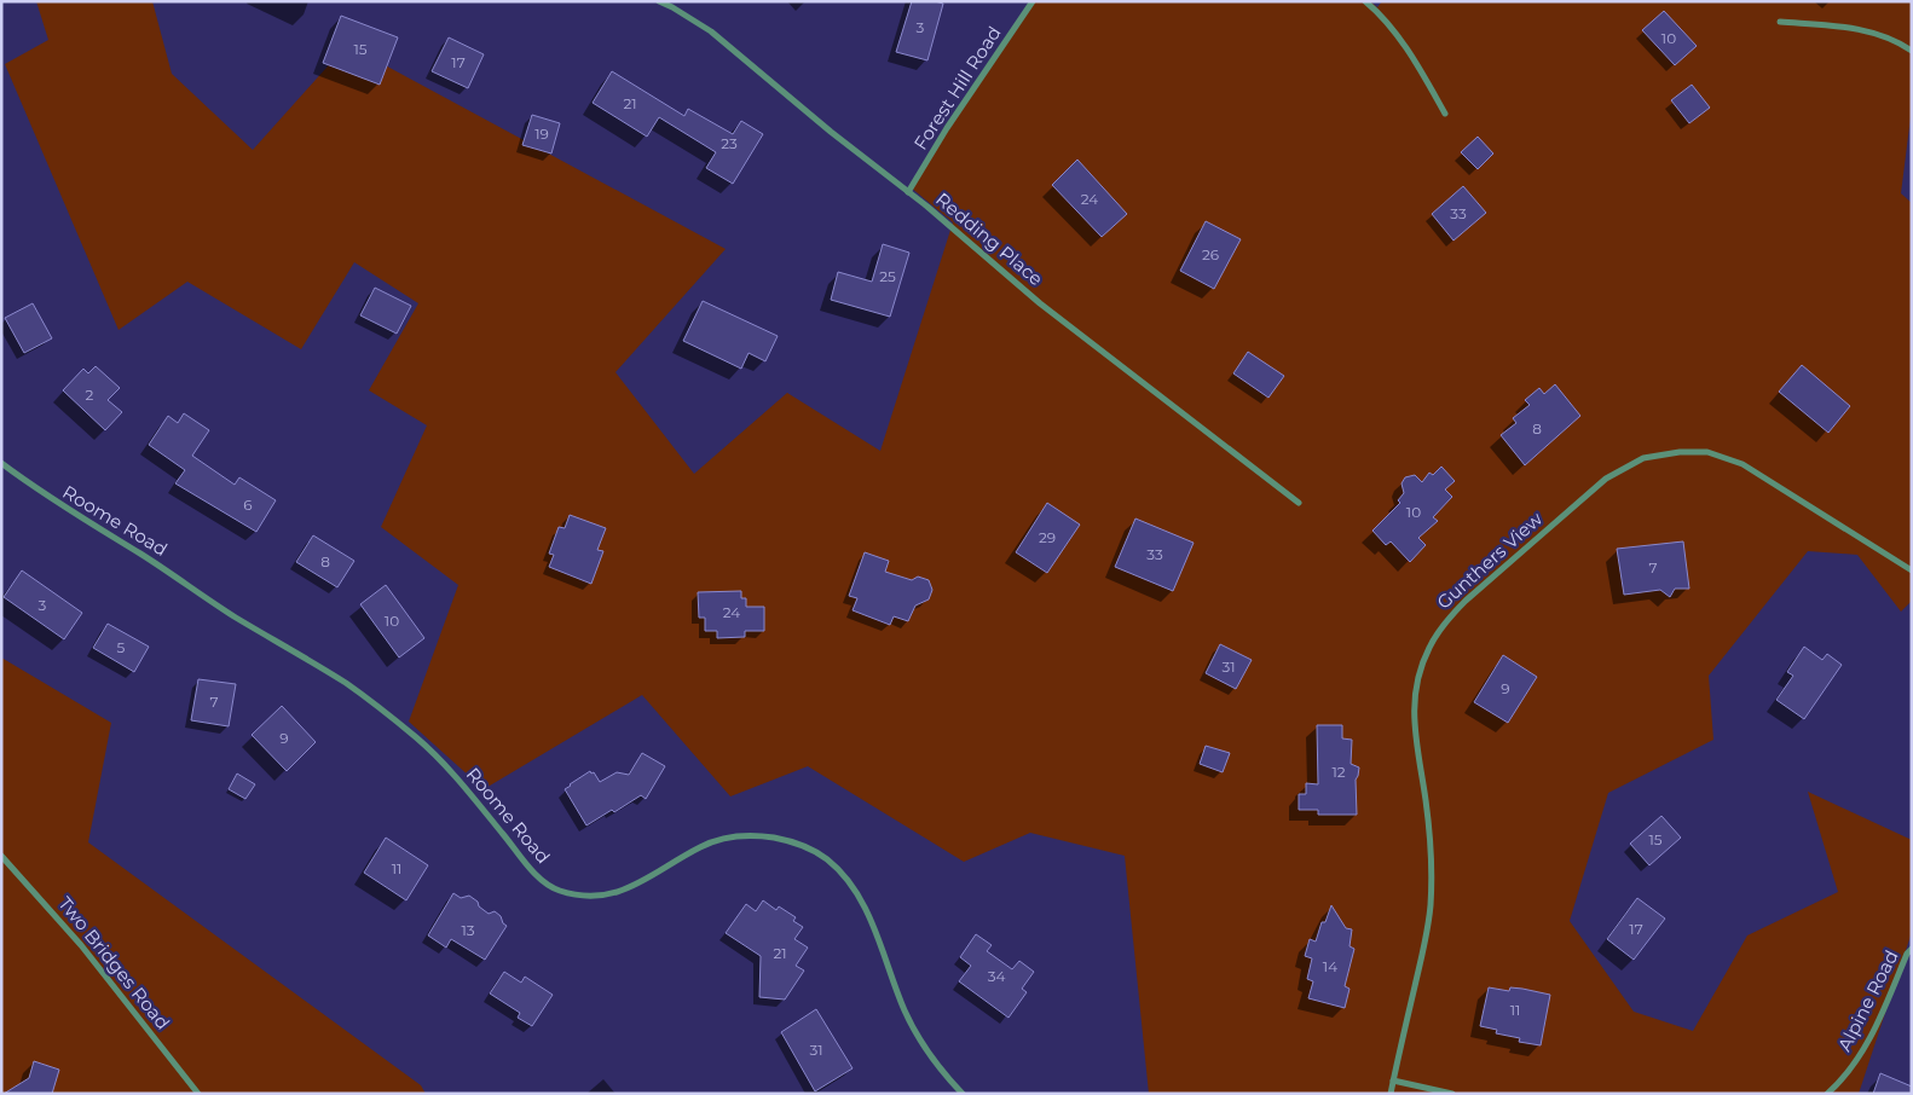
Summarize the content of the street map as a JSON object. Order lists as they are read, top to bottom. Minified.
{"streets":{"street":["Forest Hill Road","Redding Place","Roome Road","Gunthers View","Two Bridges Road","Alpine Road"]},"crossings":[["Forest Hill Road","Redding Place"]],"house_numbers":["3","10","15","17","21","19","23","24","33","26","25","2","8","6","10","29","33","8","7","3","24","10","5","31","9","7","9","12","15","11","17","13","21","14","34","11","31"]}
